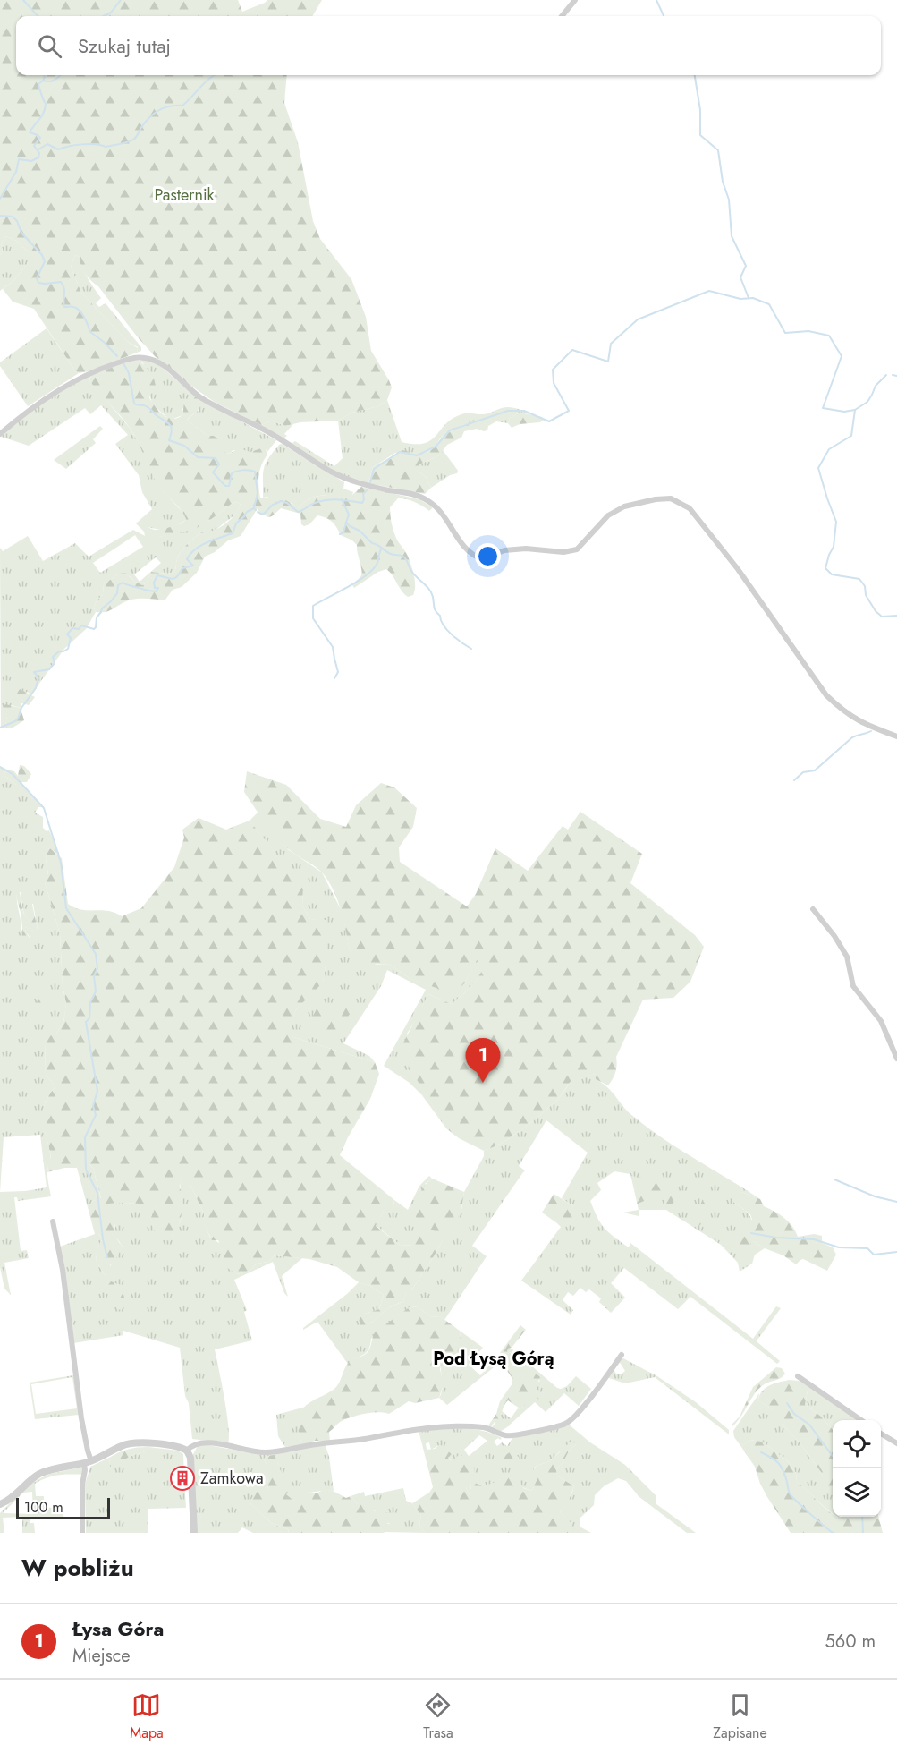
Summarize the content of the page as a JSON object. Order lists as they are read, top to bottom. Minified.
{"districts":["Pod Łysą Górą"],"parks":["Pasternik"],"places":{"building":["Zamkowa"]},"scale_bar":"100 m","page":{"search":"Szukaj tutaj","pins":"1","scale":"100 m","heading":"W pobliżu","list":[{"mark":"1","name":"Łysa Góra","note":"Miejsce","value":"560 m"}],"nav":["Mapa","Trasa","Zapisane"]}}
